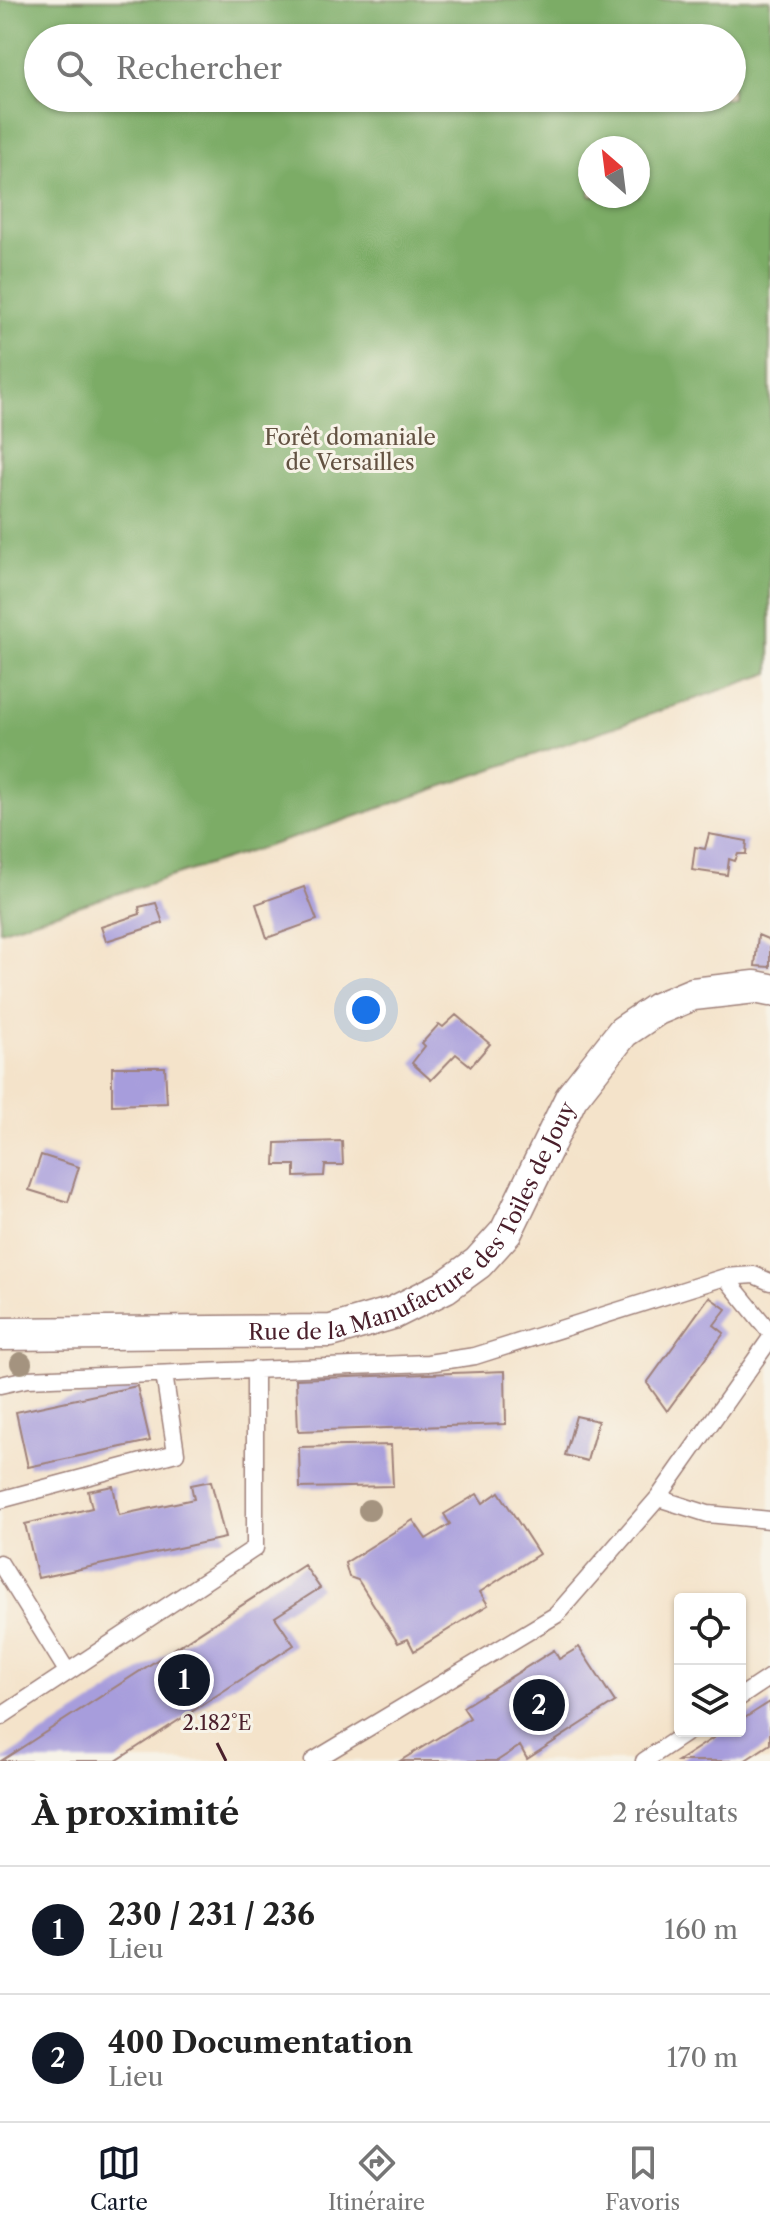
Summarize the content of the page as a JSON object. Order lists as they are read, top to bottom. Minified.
{"streets":{"street":["Rue de la Manufacture des Toiles de Jouy"]},"parks":["Forêt domaniale de Versailles"],"north":"top left","page":{"search":"Rechercher","pins":["1","2"],"heading":["À proximité","2 résultats"],"list":[{"mark":"1","name":"230 / 231 / 236","note":"Lieu","value":"160 m"},{"mark":"2","name":"400 Documentation","note":"Lieu","value":"170 m"}],"nav":["Carte","Itinéraire","Favoris"]},"coordinates":["2.182°E"]}
